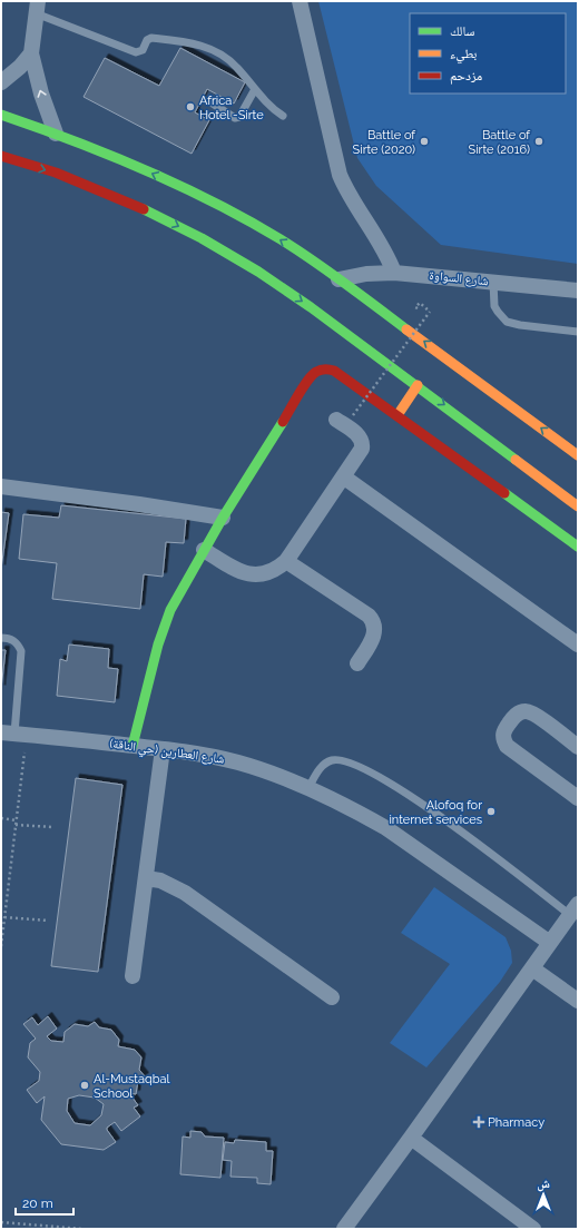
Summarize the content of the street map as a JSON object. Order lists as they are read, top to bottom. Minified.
{"streets":{"street":["شارع السواوة","شارع العطارين (حي الناقة)"]},"places":{"other":["Africa Hotel -Sirte","Battle of Sirte (2020)","Battle of Sirte (2016)","Alofoq for internet services","Al-Mustaqbal School"],"health":["Pharmacy"]},"legend":["سالك","بطيء","مزدحم"],"scale_bar":"20 m","north":"top"}
